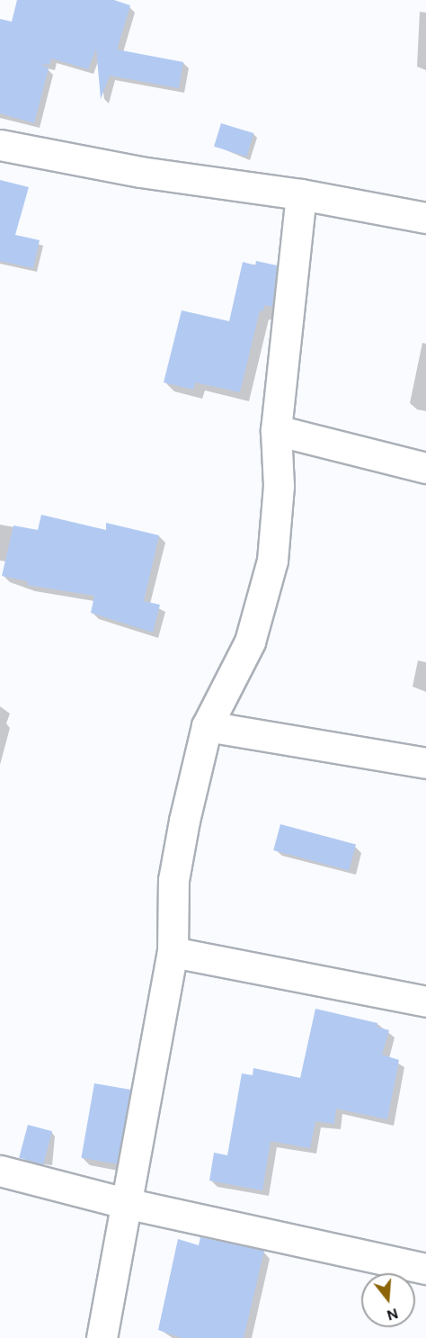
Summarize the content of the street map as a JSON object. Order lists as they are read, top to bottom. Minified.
{"north":"bottom"}
